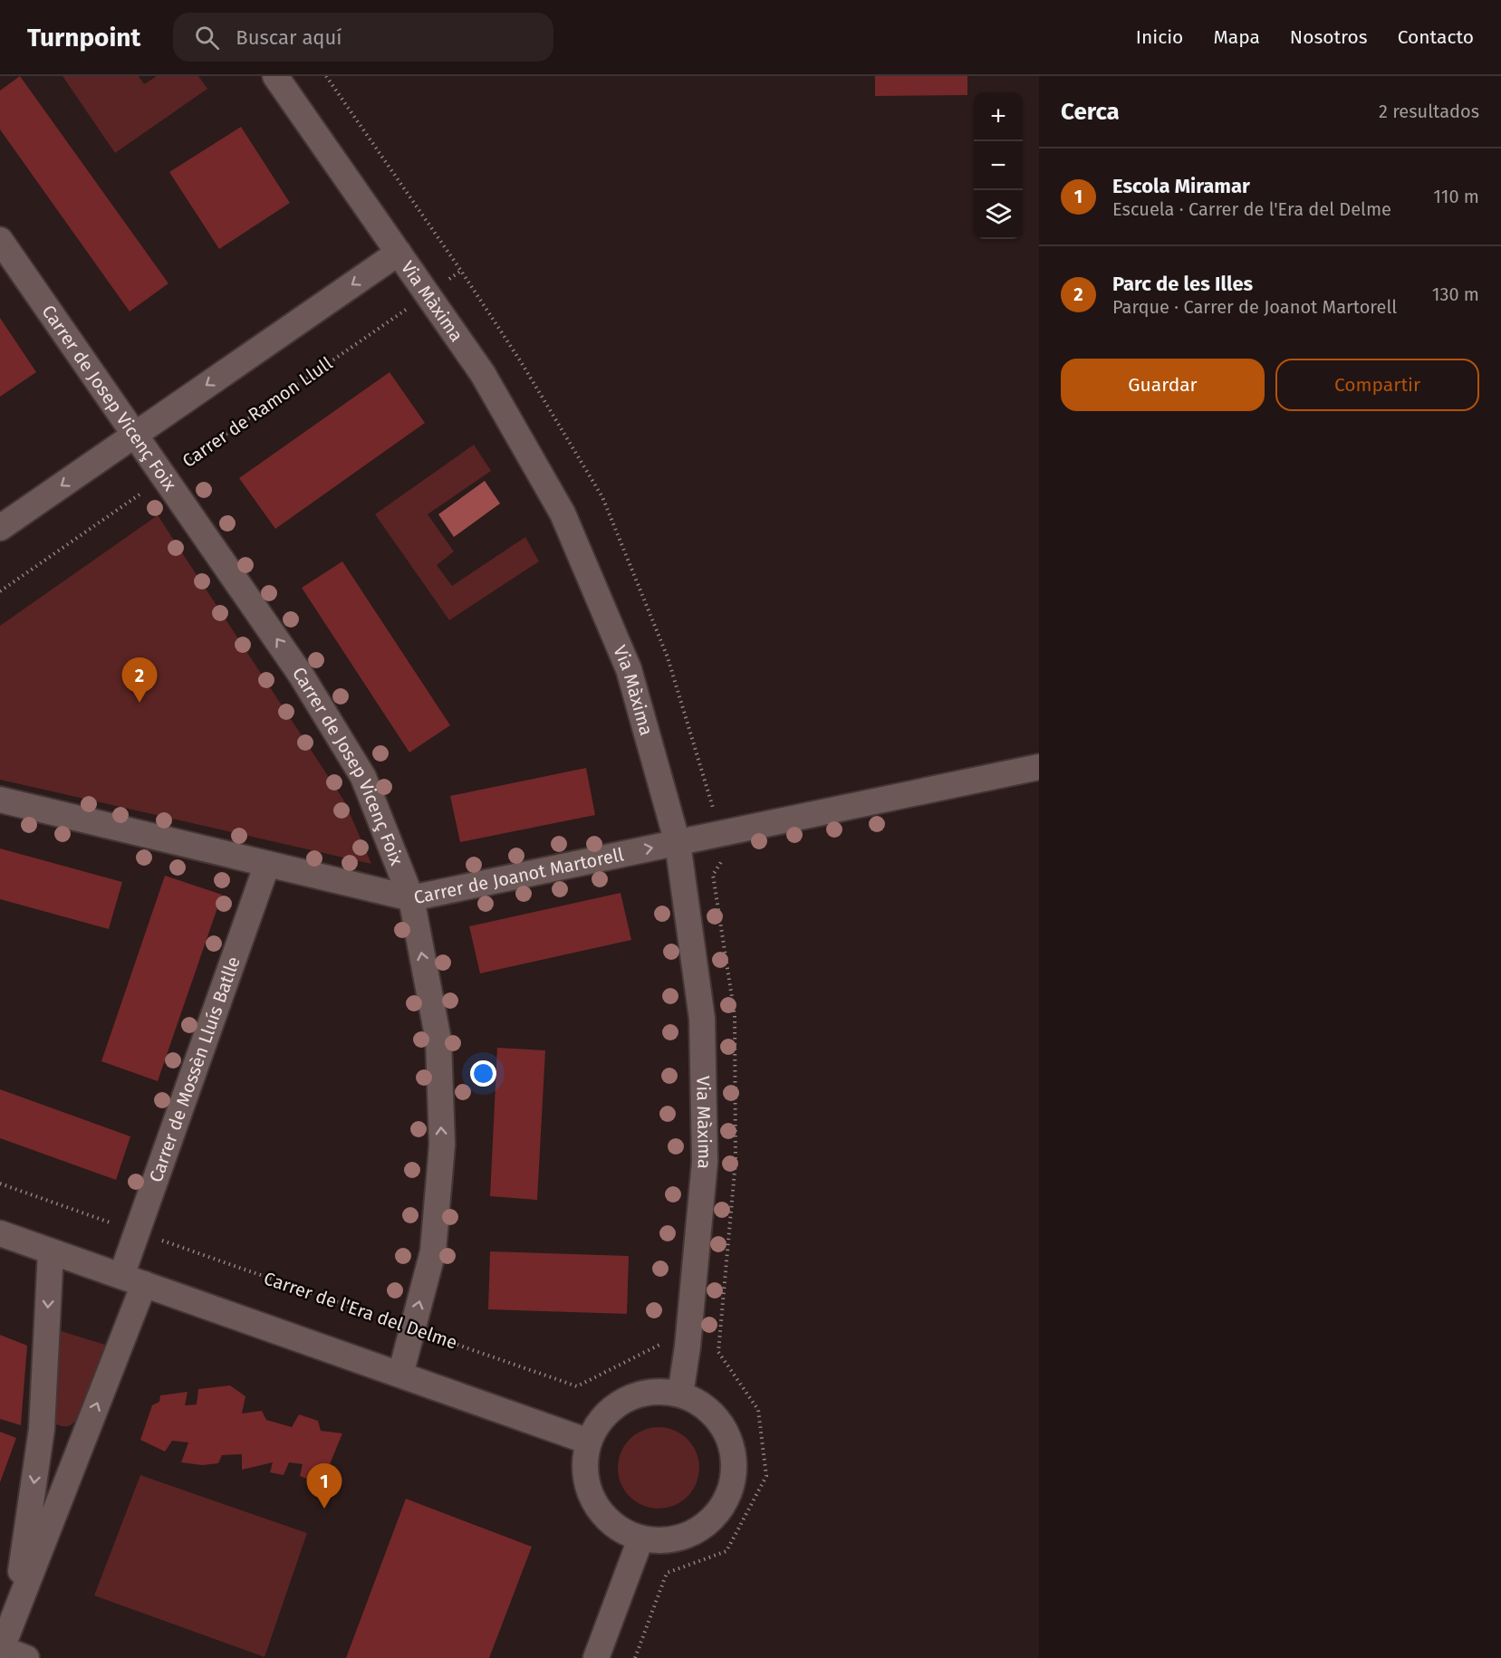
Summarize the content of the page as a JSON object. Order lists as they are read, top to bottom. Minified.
{"streets":{"street":["Via Màxima","Carrer de Josep Vicenç Foix","Carrer de Joanot Martorell","Carrer de Mossèn Lluís Batlle"],"path":["Carrer de Ramon Llull","Carrer de l'Era del Delme"]},"crossings":[["Via Màxima","Carrer de Ramon Llull"],["Via Màxima","Carrer de Joanot Martorell"],["Via Màxima","Carrer de l'Era del Delme"],["Carrer de Josep Vicenç Foix","Carrer de Ramon Llull"],["Carrer de Josep Vicenç Foix","Carrer de Joanot Martorell"],["Carrer de Josep Vicenç Foix","Carrer de l'Era del Delme"],["Carrer de Joanot Martorell","Carrer de Mossèn Lluís Batlle"],["Carrer de Mossèn Lluís Batlle","Carrer de l'Era del Delme"]],"one_way":["Carrer de Josep Vicenç Foix"],"page":{"header":"Turnpoint","search":"Buscar aquí","nav":["Inicio","Mapa","Nosotros","Contacto"],"heading":["Cerca","2 resultados"],"map_buttons":["+","−"],"list":[{"mark":"1","name":"Escola Miramar","note":"Escuela · Carrer de l'Era del Delme","value":"110 m"},{"mark":"2","name":"Parc de les Illes","note":"Parque · Carrer de Joanot Martorell","value":"130 m"}],"buttons":["Guardar","Compartir"],"pins":["2","1"]}}
